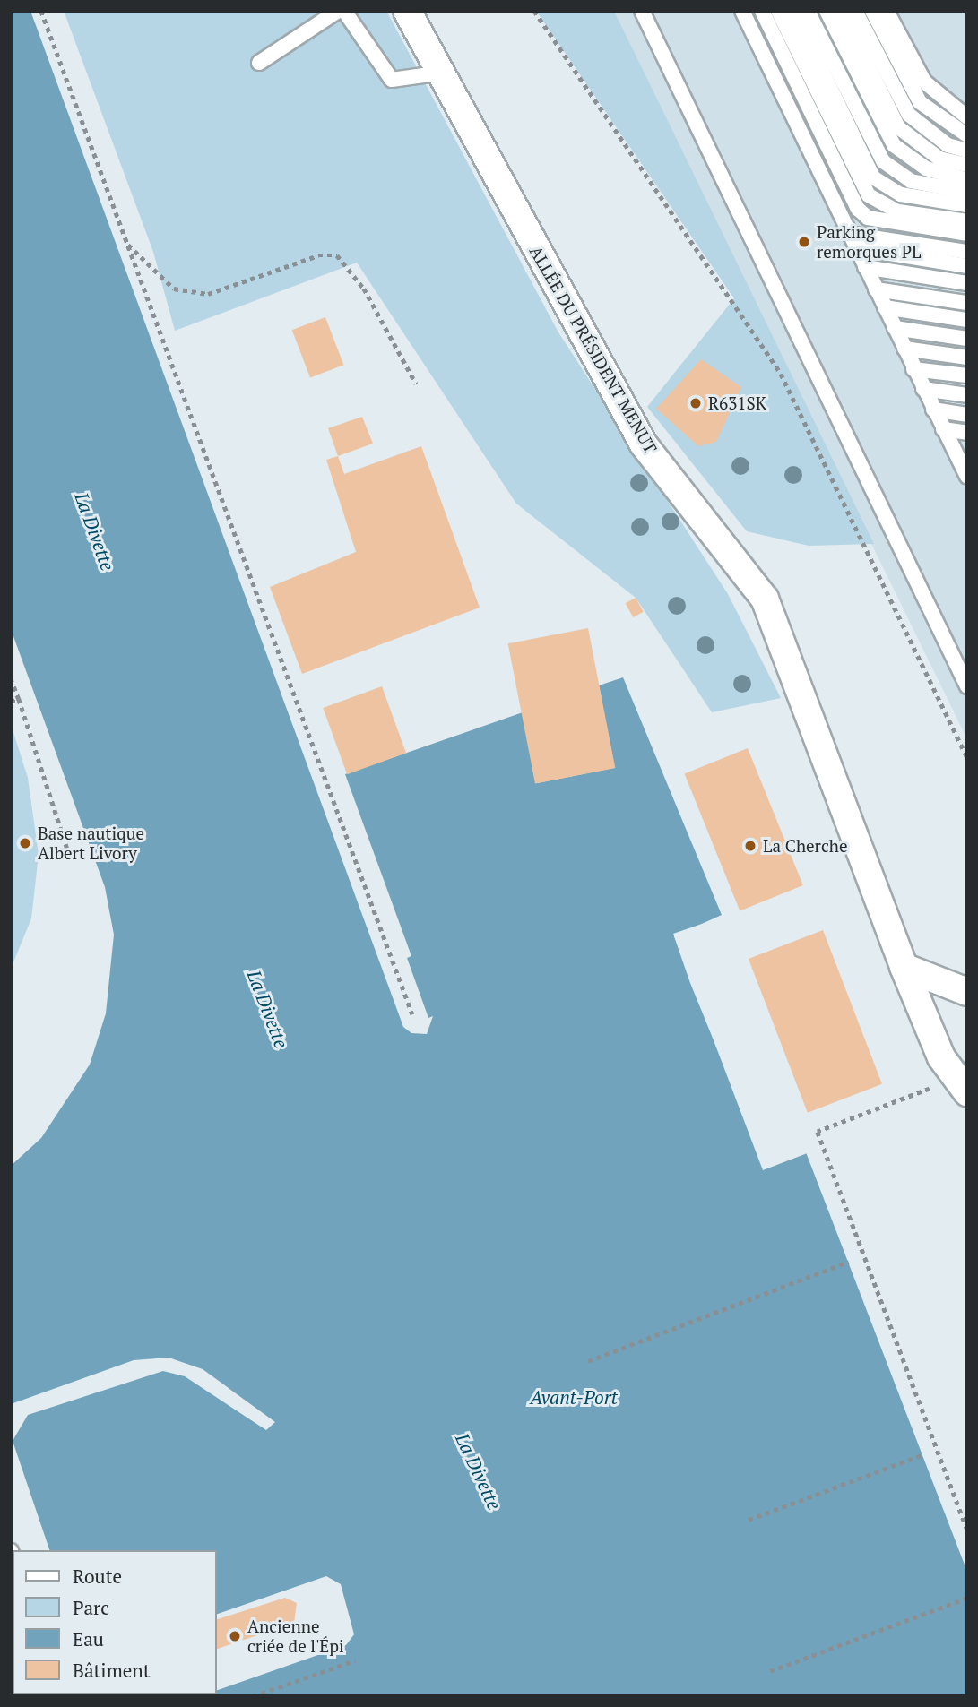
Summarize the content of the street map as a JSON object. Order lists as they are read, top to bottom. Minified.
{"streets":{"street":["ALLÉE DU PRÉSIDENT MENUT"]},"water":["La Divette","Avant-Port"],"places":["Parking remorques PL","R631SK","Base nautique Albert Livory","La Cherche","Ancienne criée de l'Épi"],"legend":["Route","Parc","Eau","Bâtiment"]}
